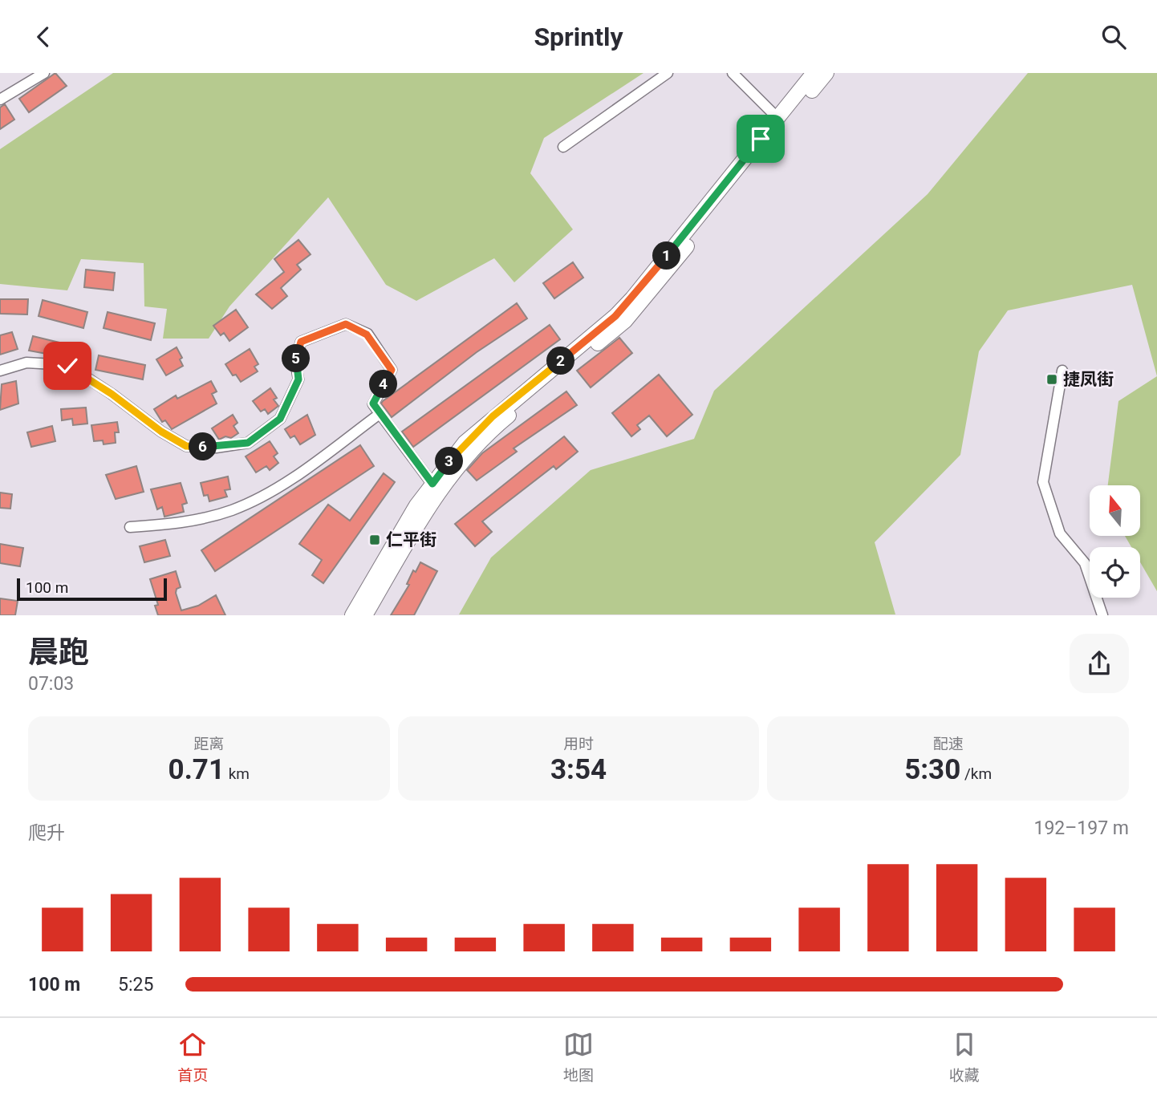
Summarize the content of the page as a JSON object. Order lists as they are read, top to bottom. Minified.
{"places":{"transit":["捷凤街","仁平街"]},"scale_bar":"100 m","north":"top","page":{"header":"Sprintly","pins":["1","5","2","4","6","3"],"scale":"100 m","heading":["晨跑","07:03"],"stats":[["距离","0.71 km"],["用时","3:54"],["配速","5:30 /km"]],"chart":["爬升","192–197 m"],"list":[{"name":"100 m","note":"5:25"}],"tabs":["首页","地图","收藏"]}}
